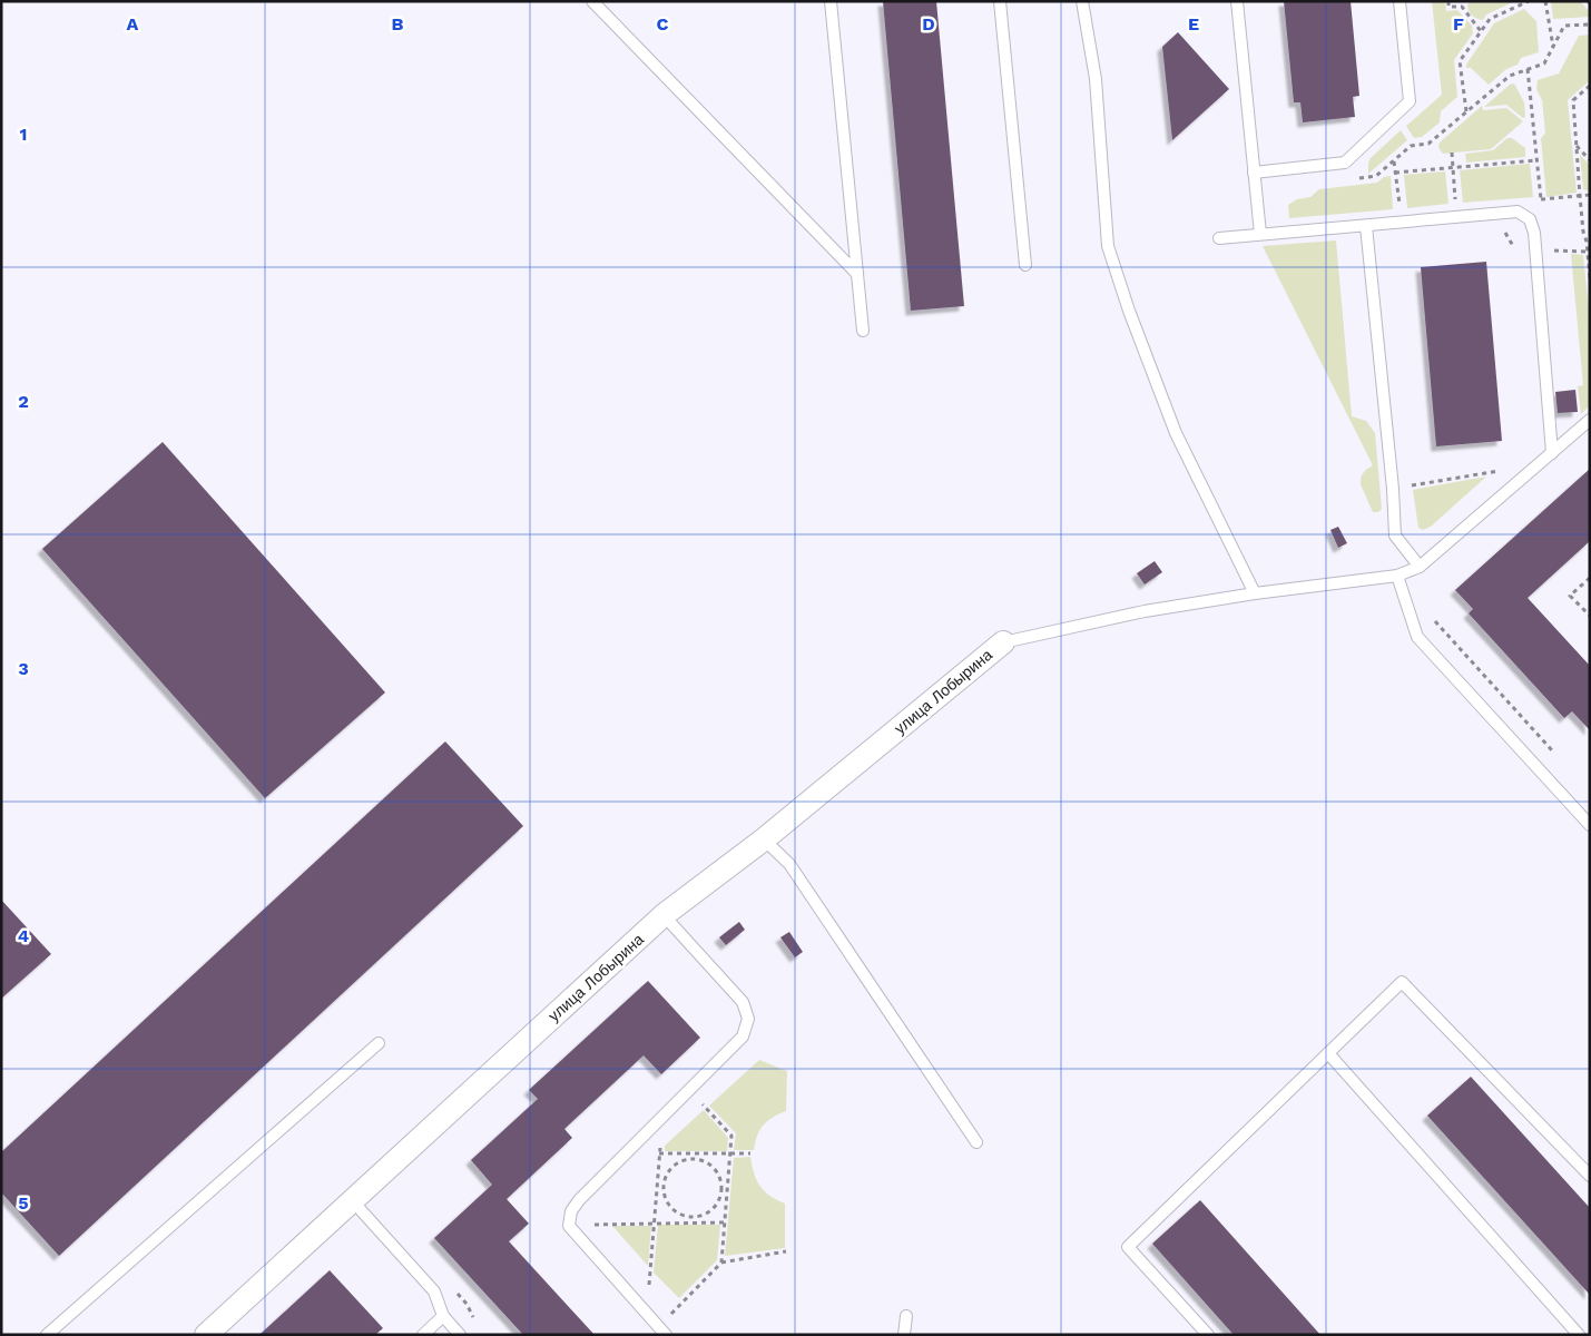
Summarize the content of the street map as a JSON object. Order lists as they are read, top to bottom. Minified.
{"streets":{"street":["улица Лобырина"]},"grid":{"columns":["A","B","C","D","E","F"],"rows":["1","2","3","4","5"]}}
